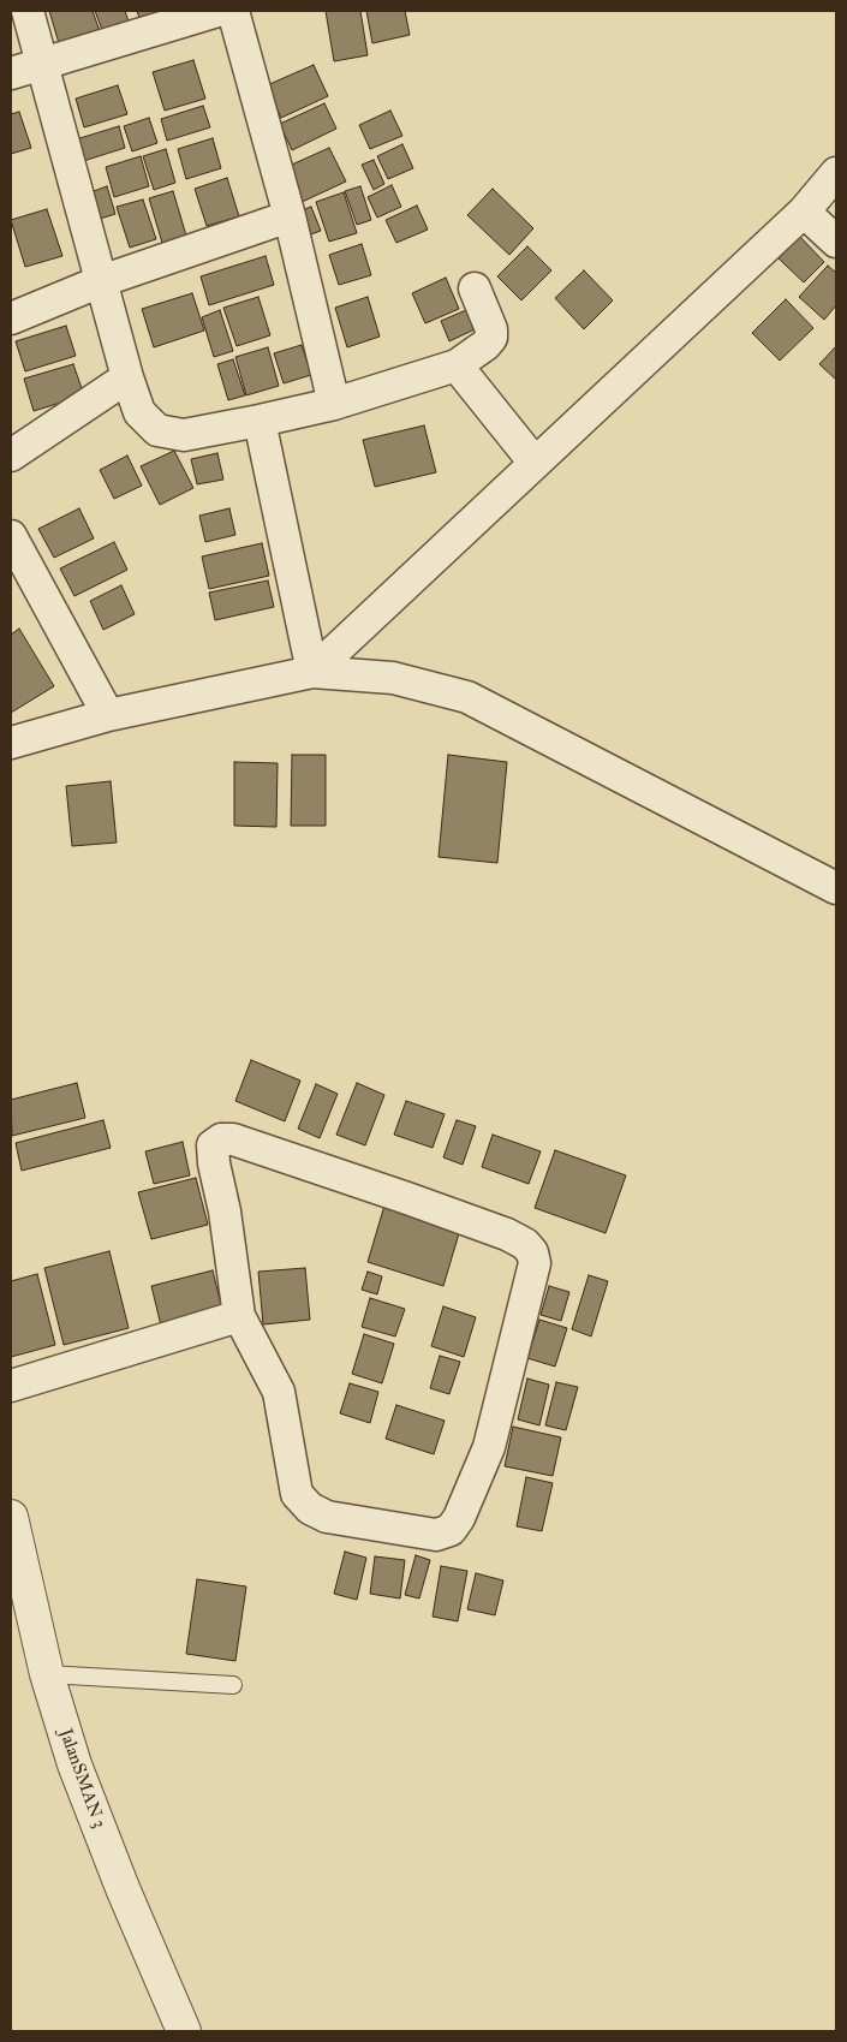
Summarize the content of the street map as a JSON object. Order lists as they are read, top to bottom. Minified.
{"streets":{"street":["JalanSMAN 3"]}}
